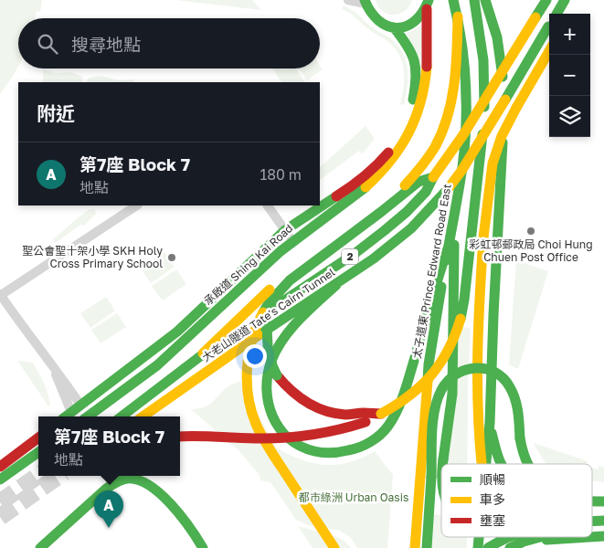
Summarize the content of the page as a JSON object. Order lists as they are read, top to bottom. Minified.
{"streets":{"main road":["2","承啟道 Shing Kai Road","太子道東 Prince Edward Road East","大老山隧道 Tate's Cairn Tunnel"]},"crossings":[["2","大老山隧道 Tate's Cairn Tunnel"]],"parks":["都市綠洲 Urban Oasis"],"places":["彩虹邨郵政局 Choi Hung Chuen Post Office","聖公會聖十架小學 SKH Holy Cross Primary School"],"legend":["順暢","車多","壅塞"],"page":{"map_buttons":["+","−"],"search":"搜尋地點","heading":"附近","list":[{"mark":"A","name":"第7座 Block 7","note":"地點","value":"180 m"}],"popup":["第7座 Block 7","地點"],"pins":"A"}}
